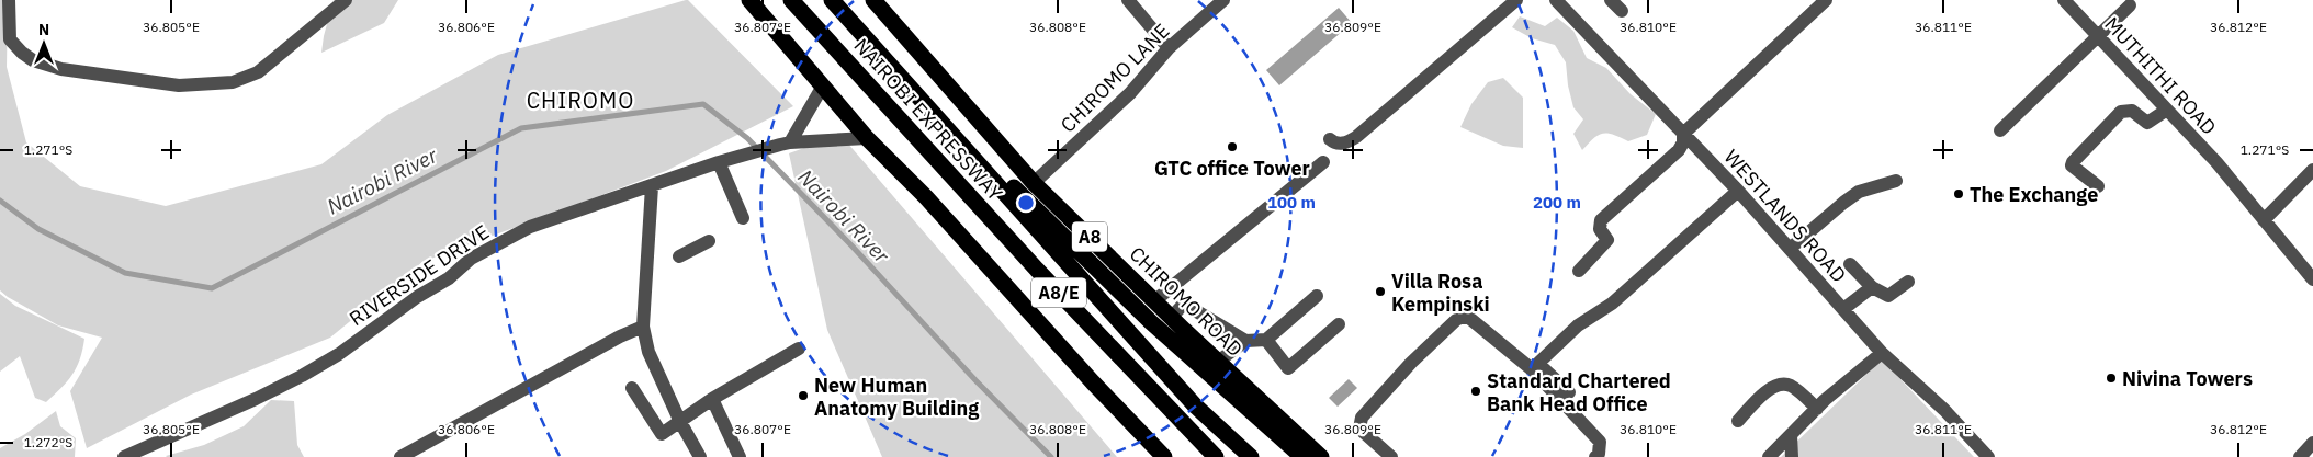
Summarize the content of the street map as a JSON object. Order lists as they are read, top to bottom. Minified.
{"streets":{"highway":["NAIROBI EXPRESSWAY","A8","A8/E","CHIROMO ROAD"],"street":["MUTHITHI ROAD","CHIROMO LANE","WESTLANDS ROAD","RIVERSIDE DRIVE"]},"crossings":[["CHIROMO LANE","CHIROMO ROAD"]],"districts":["CHIROMO"],"water":["Nairobi River"],"places":["GTC office Tower","The Exchange","Villa Rosa Kempinski","Nivina Towers","Standard Chartered Bank Head Office","New Human Anatomy Building"],"north":"top","coordinates":["36.805°E","36.806°E","36.807°E","36.808°E","36.809°E","36.810°E","36.811°E","36.812°E","1.271°S","1.272°S"],"rings":["100 m","200 m"]}
